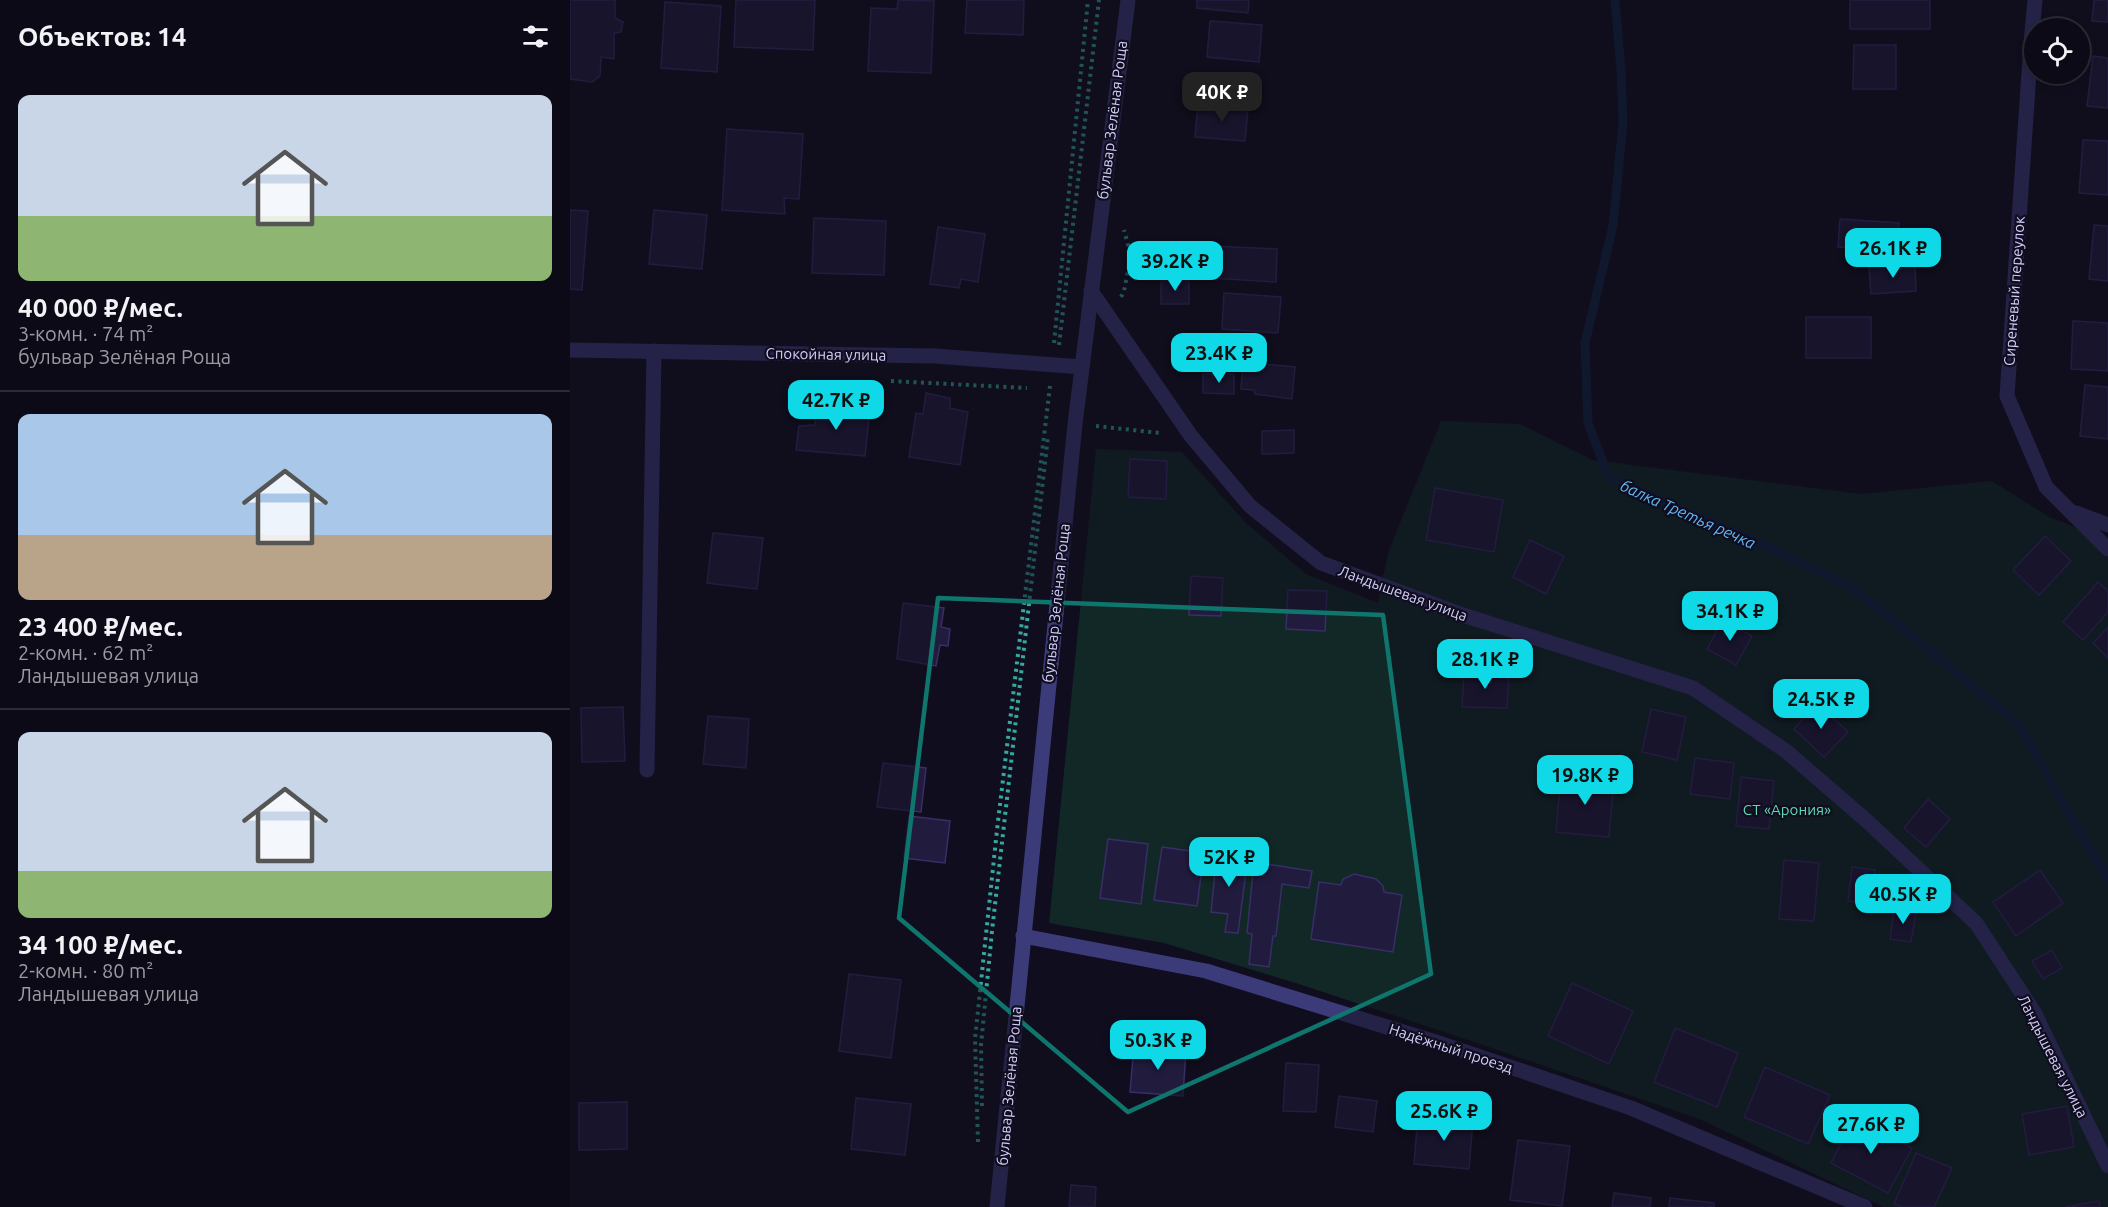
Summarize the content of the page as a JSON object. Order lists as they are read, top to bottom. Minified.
{"streets":{"street":["бульвар Зелёная Роща","Сиреневый переулок","Спокойная улица","Ландышевая улица","Надёжный проезд"]},"crossings":[["бульвар Зелёная Роща","Спокойная улица"],["бульвар Зелёная Роща","Ландышевая улица"],["бульвар Зелёная Роща","Надёжный проезд"]],"water":["балка Третья речка"],"parks":["СТ «Арония»"],"page":{"heading":"Объектов: 14","list":[{"name":"40 000 ₽/мес.","note":"3-комн. · 74 m² · бульвар Зелёная Роща"},{"name":"23 400 ₽/мес.","note":"2-комн. · 62 m² · Ландышевая улица"},{"name":"34 100 ₽/мес.","note":"2-комн. · 80 m² · Ландышевая улица"}],"price":["40K ₽","26.1K ₽","39.2K ₽","23.4K ₽","42.7K ₽","34.1K ₽","28.1K ₽","24.5K ₽","19.8K ₽","52K ₽","40.5K ₽","50.3K ₽","25.6K ₽","27.6K ₽"]}}
